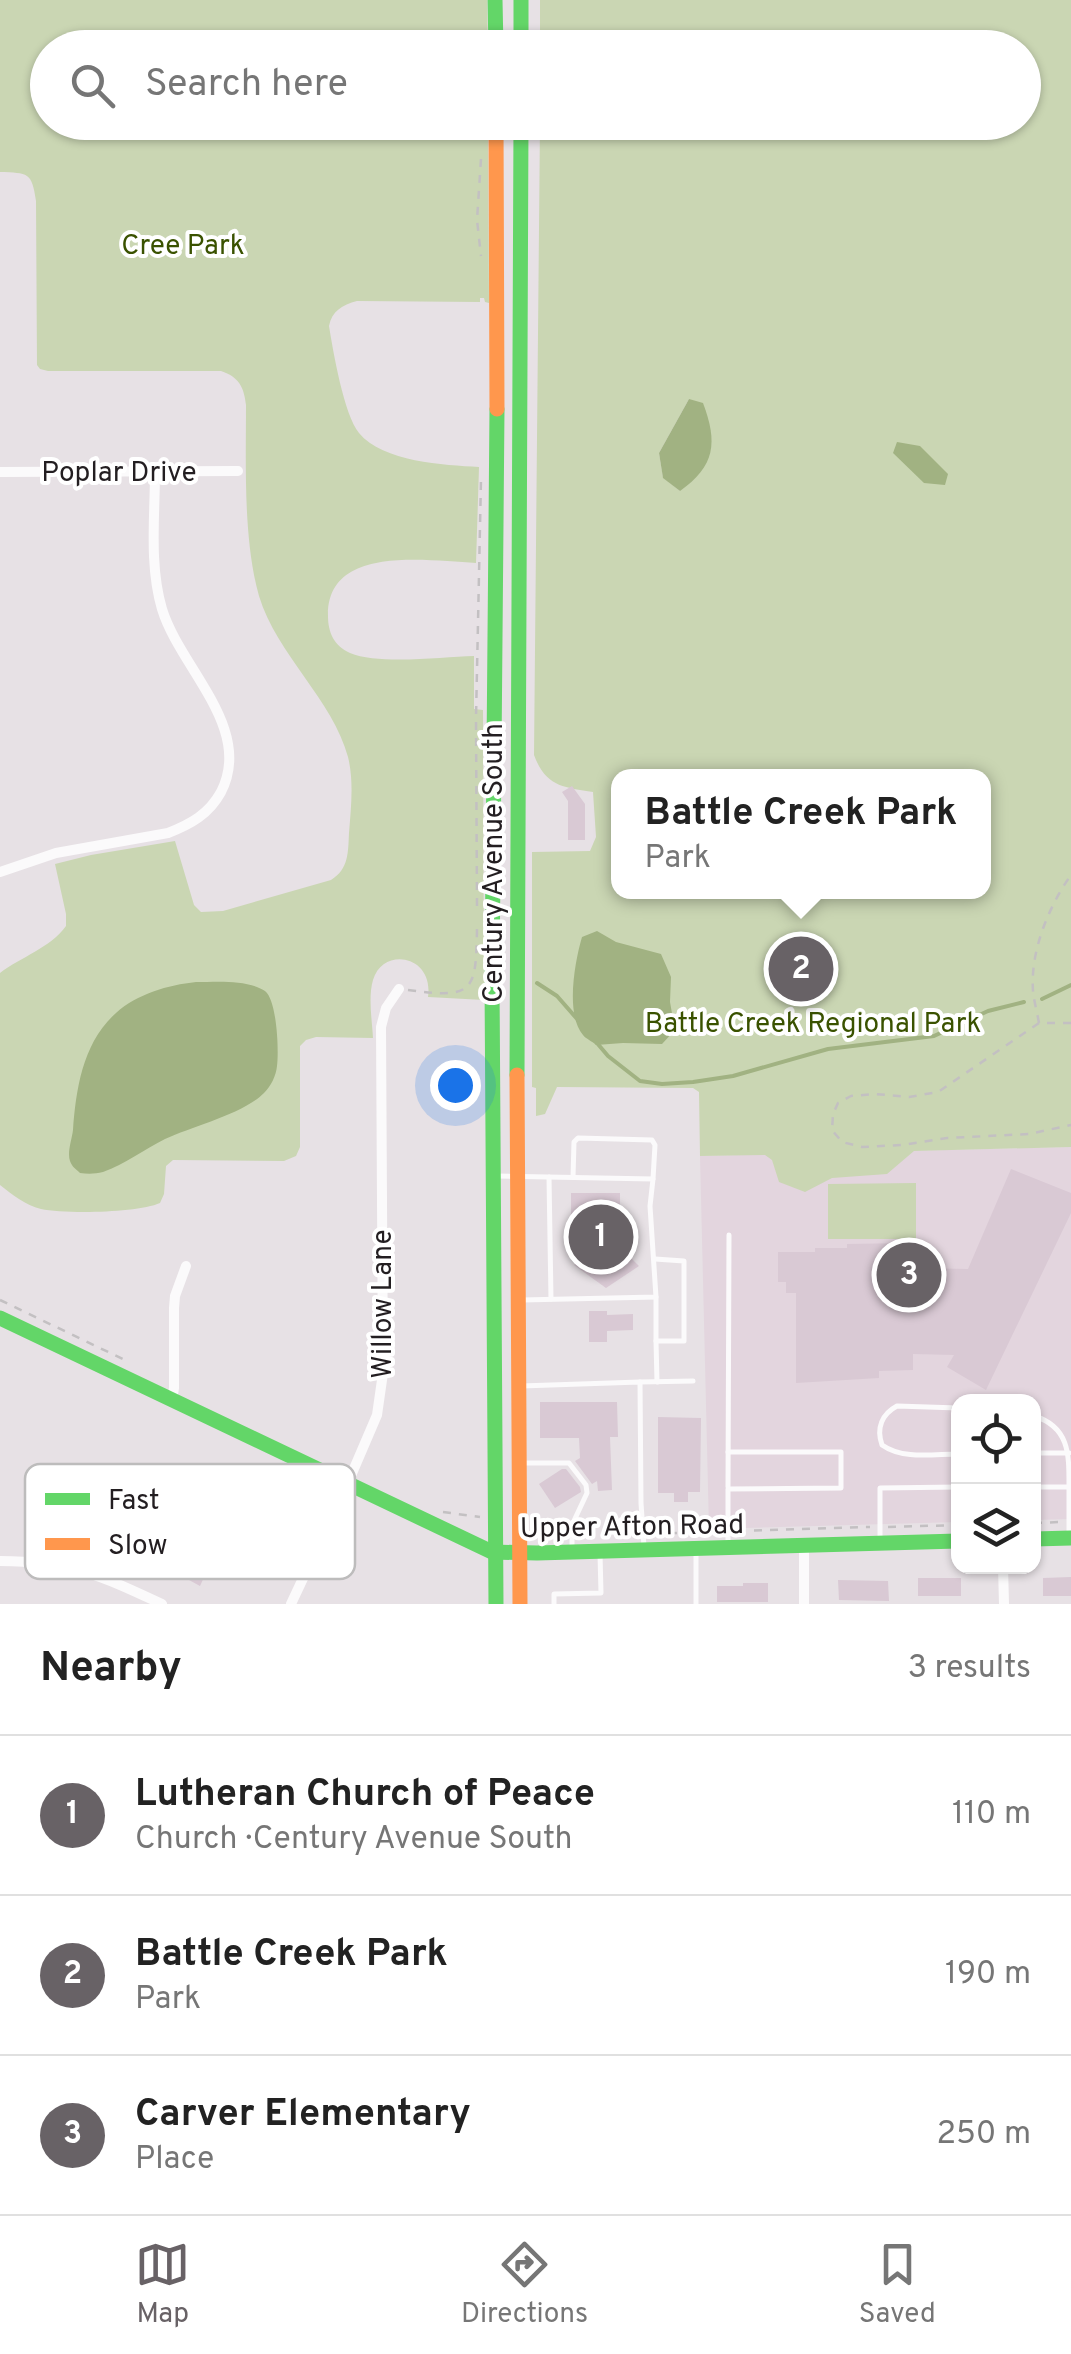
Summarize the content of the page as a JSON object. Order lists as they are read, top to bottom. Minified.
{"streets":{"main road":["Century Avenue South","Upper Afton Road"],"street":["Poplar Drive","Willow Lane"]},"crossings":[["Century Avenue South","Upper Afton Road"]],"parks":["Cree Park","Battle Creek Regional Park"],"legend":["Fast","Slow"],"page":{"search":"Search here","popup":["Battle Creek Park","Park"],"pins":["2","1","3"],"heading":["Nearby","3 results"],"list":[{"mark":"1","name":"Lutheran Church of Peace","note":"Church · Century Avenue South","value":"110 m"},{"mark":"2","name":"Battle Creek Park","note":"Park","value":"190 m"},{"mark":"3","name":"Carver Elementary","note":"Place","value":"250 m"}],"nav":["Map","Directions","Saved"]}}
